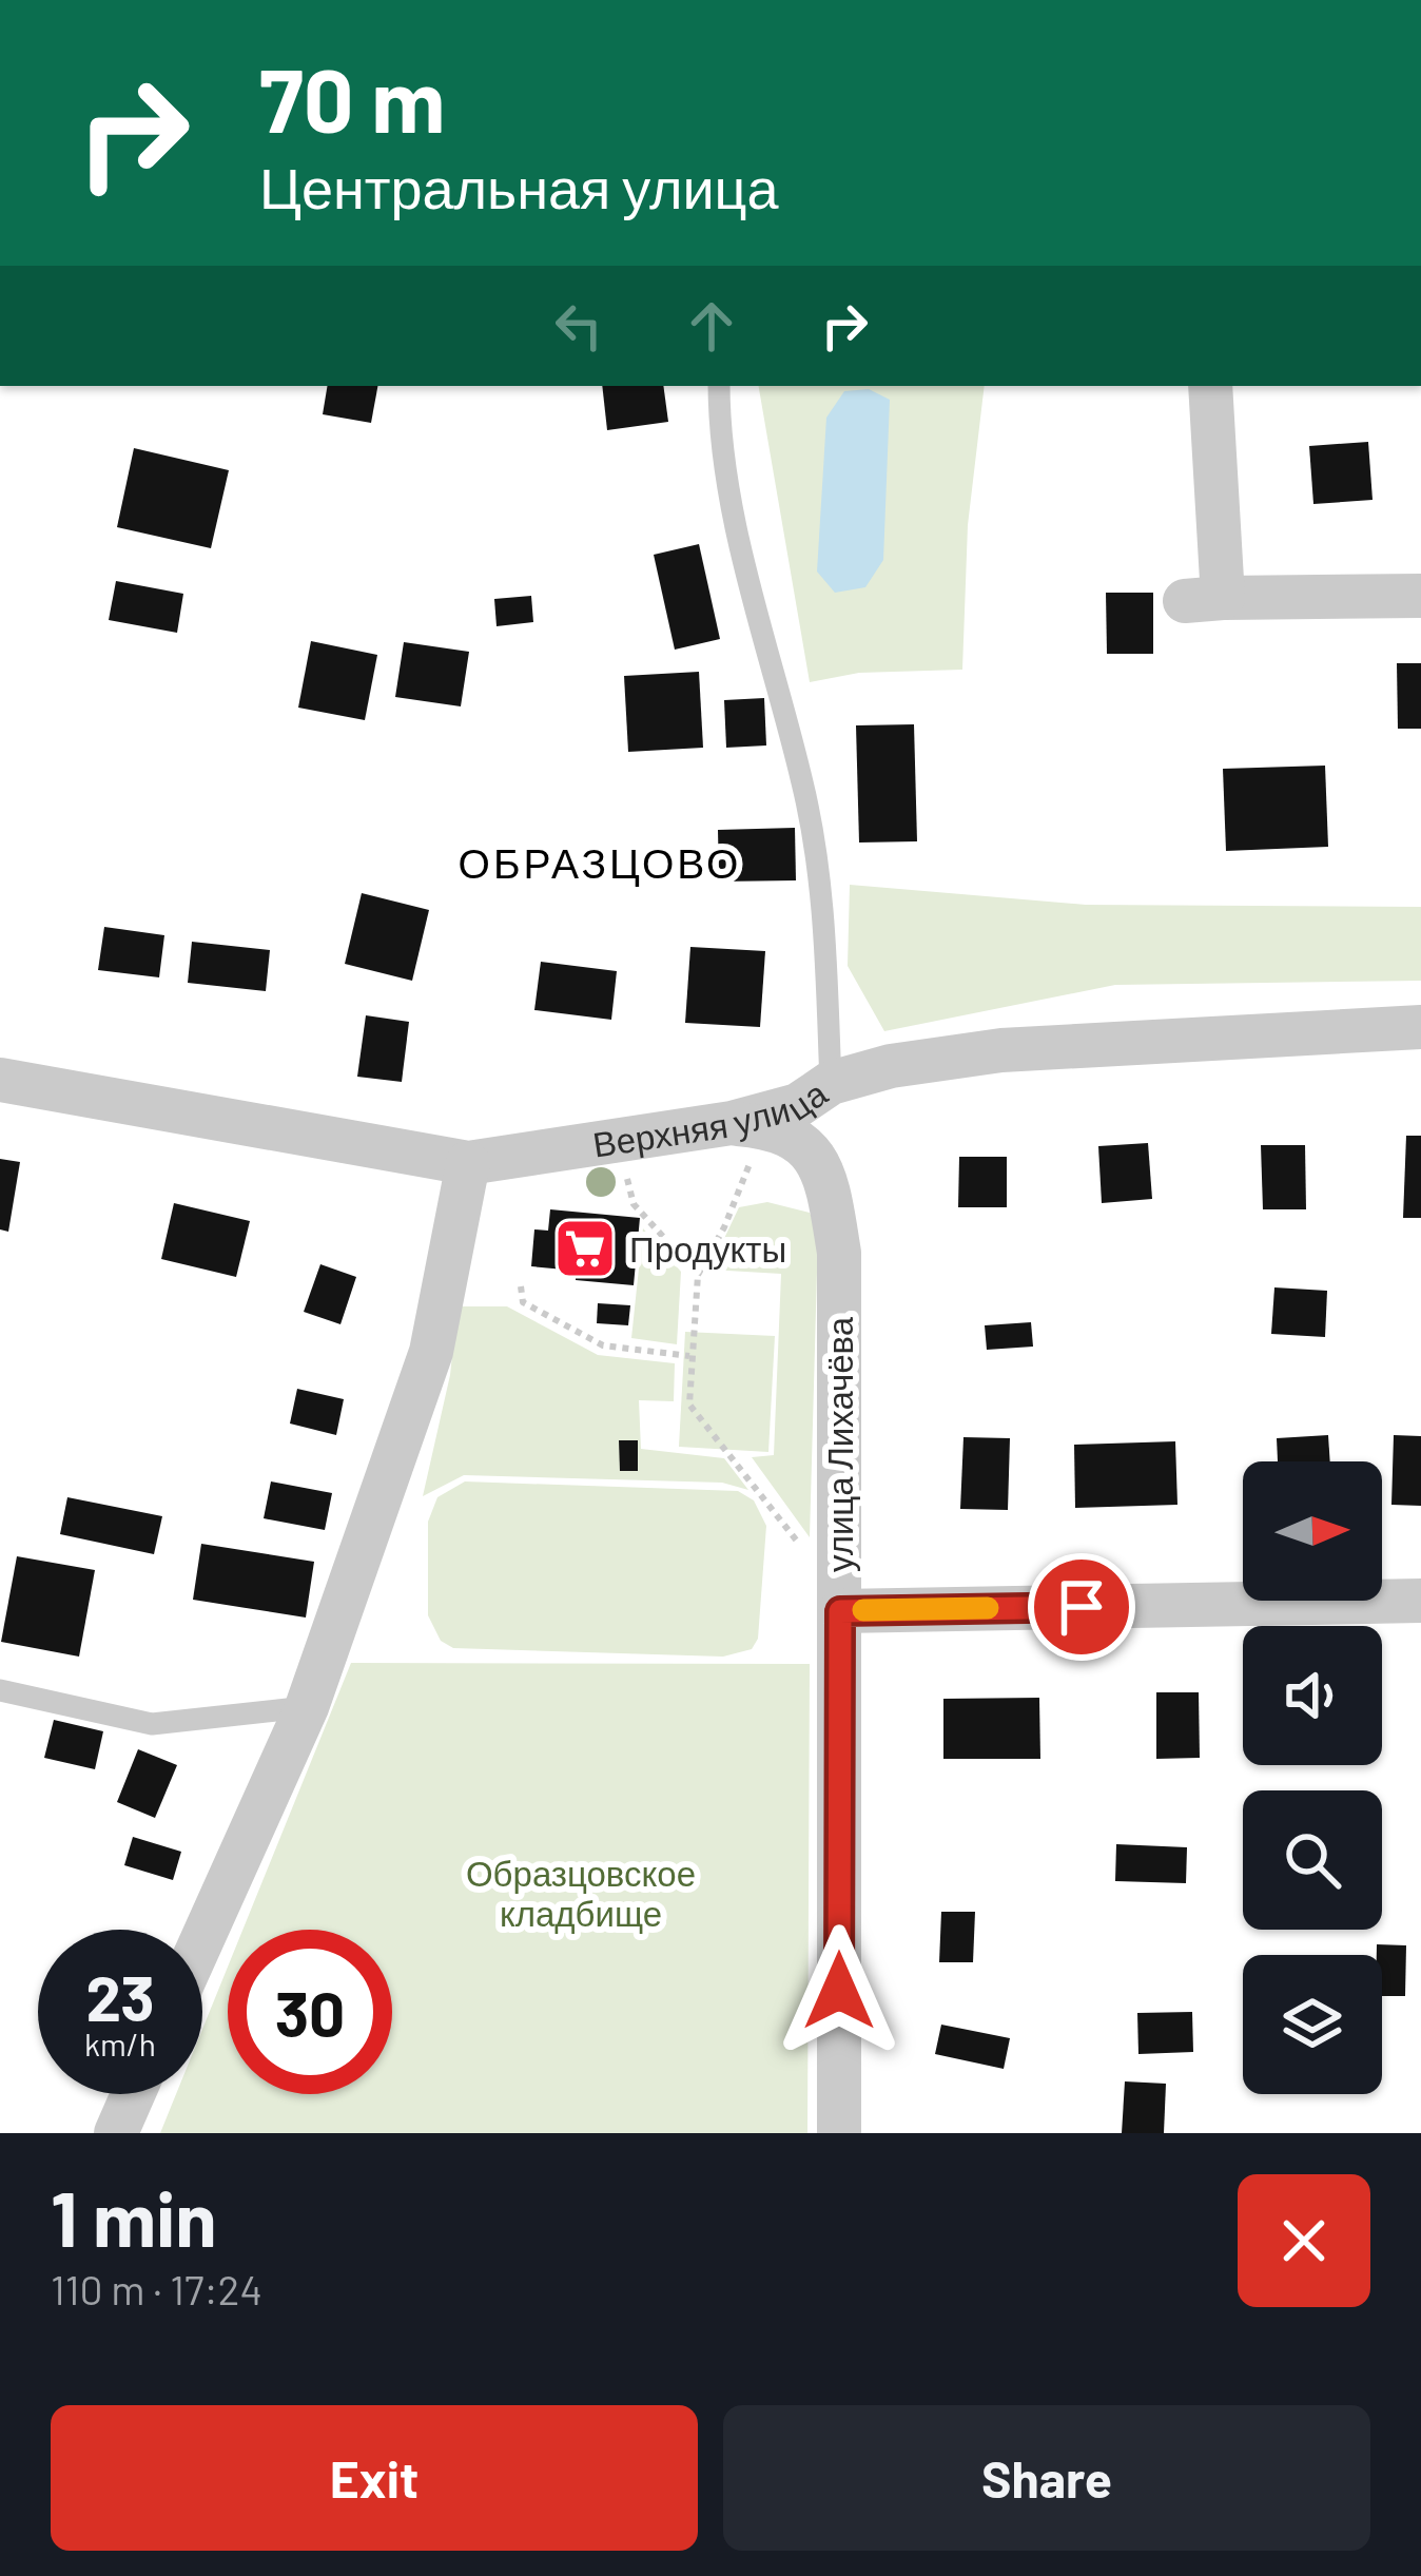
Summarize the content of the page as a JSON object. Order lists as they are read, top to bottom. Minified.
{"streets":{"street":["Верхняя улица","улица Лихачёва"]},"crossings":[["Верхняя улица","улица Лихачёва"]],"districts":["ОБРАЗЦОВО"],"parks":["Образцовское кладбище"],"places":{"supermarket":["Продукты"]},"north":"right","page":{"turn":["70 m","Центральная улица"],"speed":"23 km/h","limit":"30","heading":["1 min","110 m · 17:24"],"buttons":["Exit","Share"]}}
